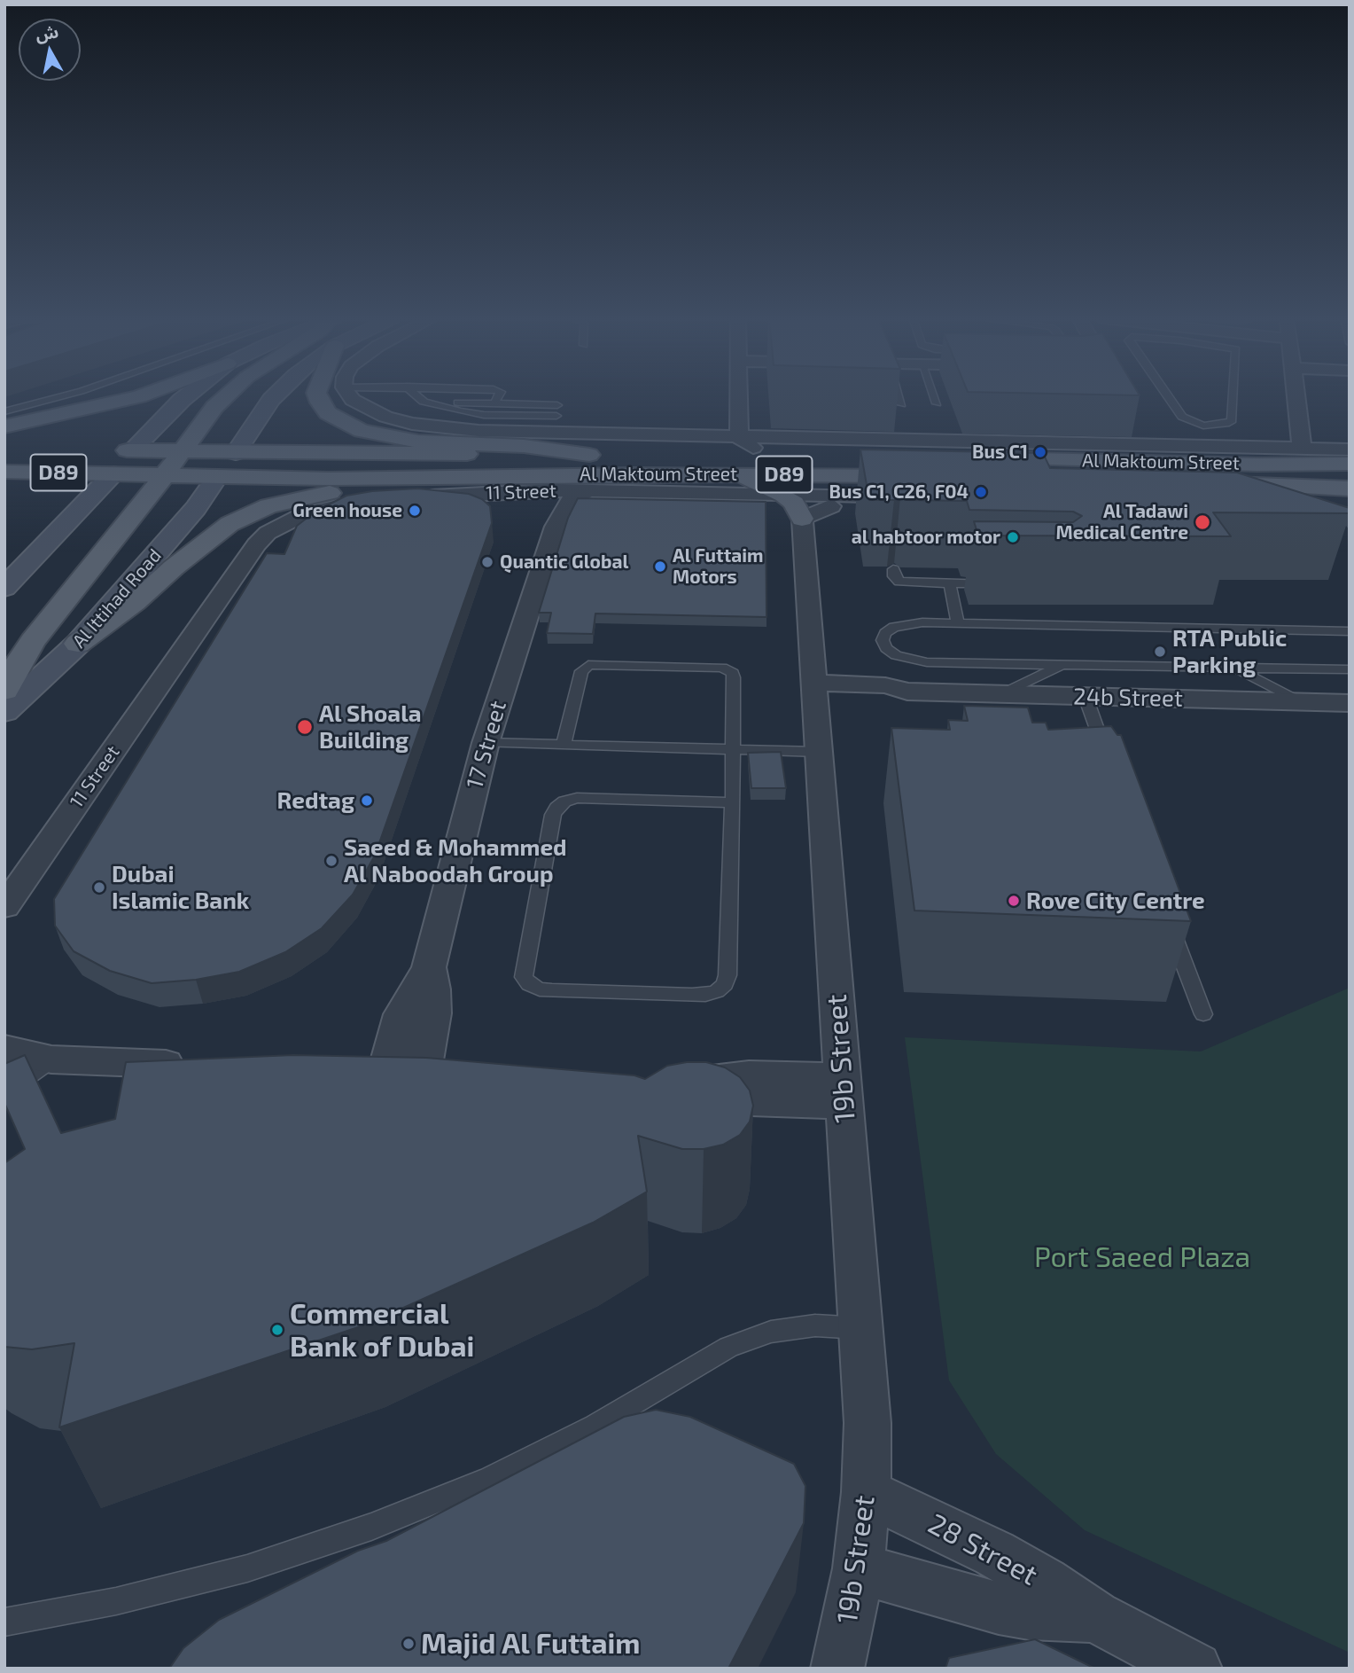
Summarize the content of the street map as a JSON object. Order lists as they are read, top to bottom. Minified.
{"streets":{"main road":["Al Maktoum Street","D89","Al Ittihad Road"],"street":["11 Street","24b Street","17 Street","19b Street","28 Street"]},"crossings":[["Al Maktoum Street","Al Ittihad Road"],["11 Street","17 Street"],["11 Street","19b Street"],["24b Street","19b Street"],["19b Street","28 Street"]],"parks":["Port Saeed Plaza"],"places":["Bus C1","Bus C1, C26, F04","Green house","Al Tadawi Medical Centre","al habtoor motor","Quantic Global","Al Futtaim Motors","RTA Public Parking","Al Shoala Building","Redtag","Saeed & Mohammed Al Naboodah Group","Dubai Islamic Bank","Rove City Centre","Commercial Bank of Dubai","Majid Al Futtaim"],"north":"top"}
